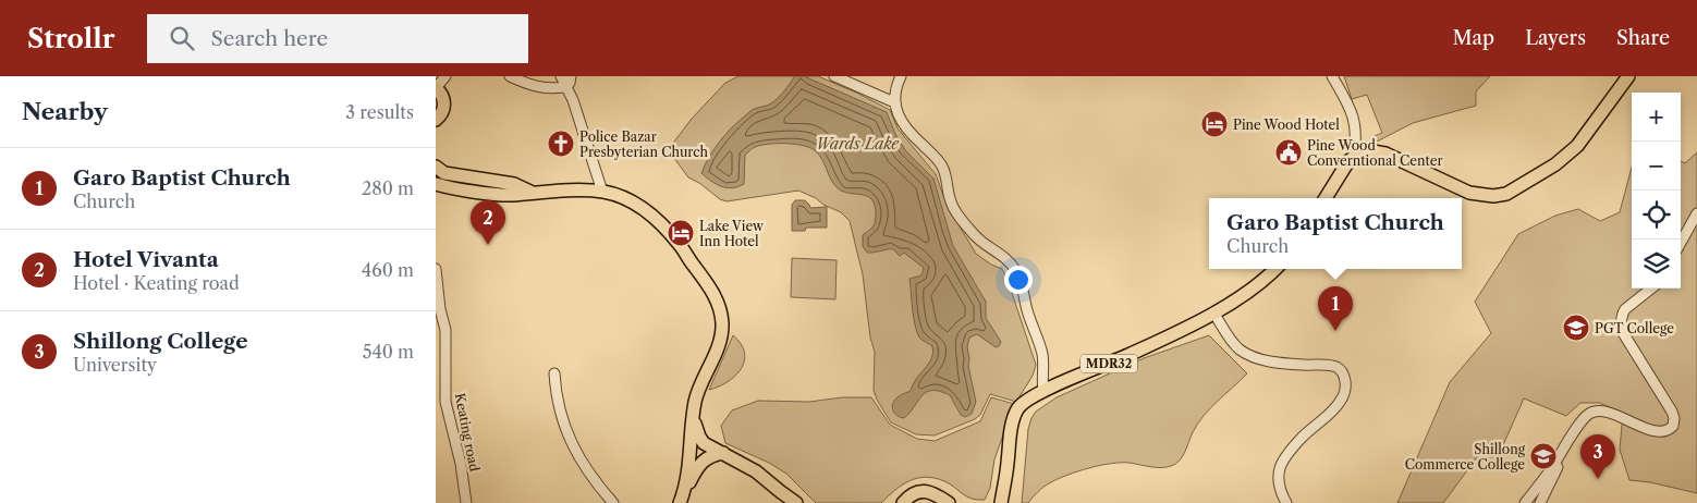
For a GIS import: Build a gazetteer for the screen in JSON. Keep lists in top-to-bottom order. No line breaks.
{"streets":{"main road":["MDR32"],"street":["Keating road"]},"water":["Wards Lake"],"places":{"hotel":["Pine Wood Hotel","Lake View Inn Hotel"],"church":["Police Bazar Presbyterian Church"],"public building":["Pine Wood Converntional Center"],"school or university":["PGT College","Shillong Commerce College"]},"page":{"header":"Strollr","search":"Search here","nav":["Map","Layers","Share"],"heading":["Nearby","3 results"],"map_buttons":["+","−"],"list":[{"mark":"1","name":"Garo Baptist Church","note":"Church","value":"280 m"},{"mark":"2","name":"Hotel Vivanta","note":"Hotel · Keating road","value":"460 m"},{"mark":"3","name":"Shillong College","note":"University","value":"540 m"}],"popup":["Garo Baptist Church","Church"],"pins":["2","1","3"]}}
